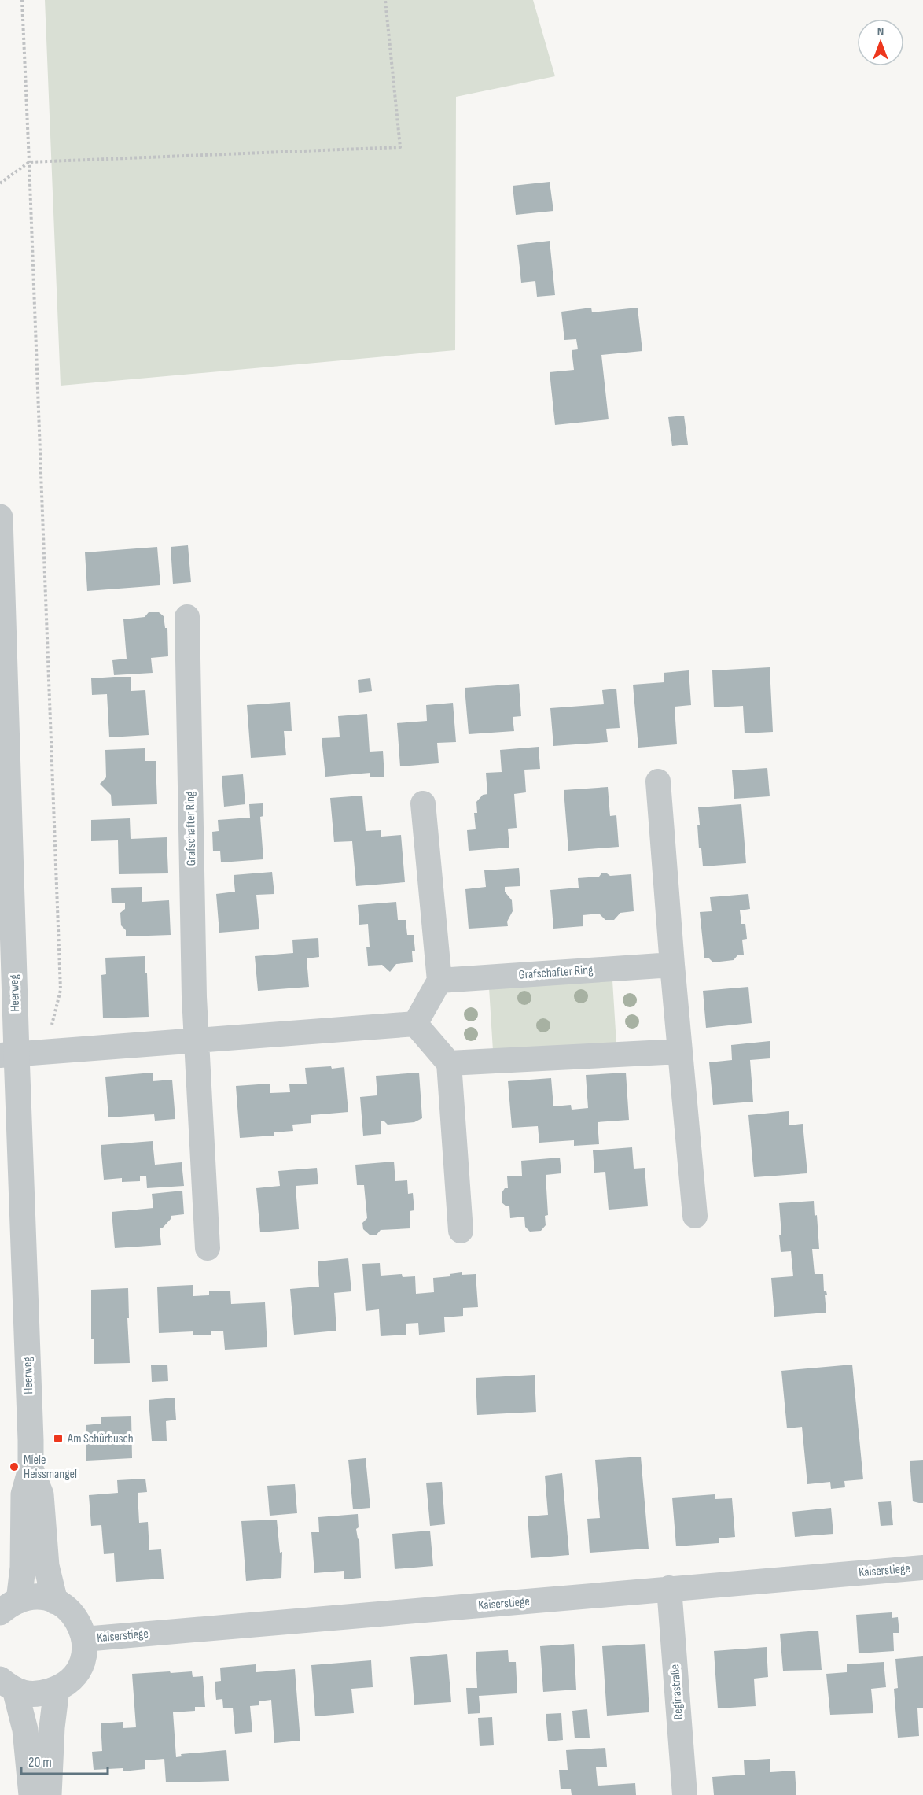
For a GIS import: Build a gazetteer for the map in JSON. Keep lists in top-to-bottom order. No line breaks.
{"streets":{"street":["Grafschafter Ring","Heerweg","Kaiserstiege","Reginastraße"]},"crossings":[["Kaiserstiege","Reginastraße"]],"places":{"transit":["Am Schürbusch"],"other":["Miele Heissmangel"]},"scale_bar":"20 m","north":"top"}
